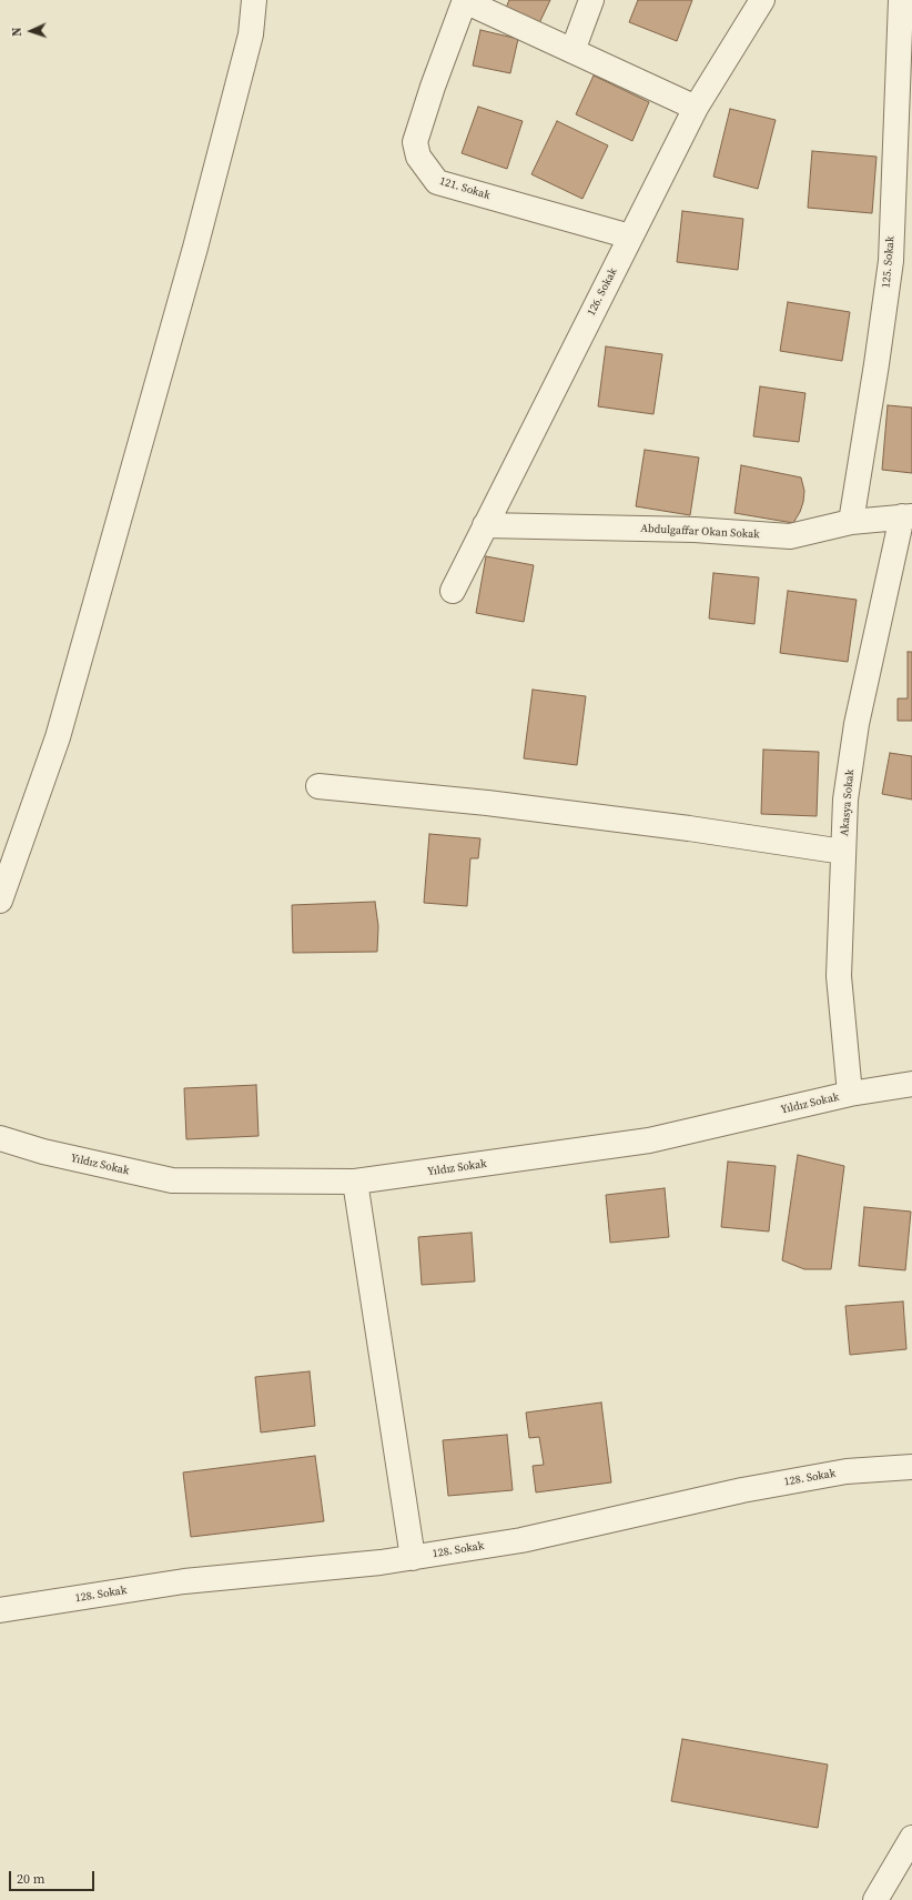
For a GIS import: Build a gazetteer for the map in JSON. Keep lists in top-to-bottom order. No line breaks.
{"streets":{"street":["121. Sokak","125. Sokak","126. Sokak","Abdulgaffar Okan Sokak","Akasya Sokak","Yıldız Sokak","128. Sokak"]},"crossings":[["121. Sokak","126. Sokak"],["125. Sokak","Abdulgaffar Okan Sokak"],["126. Sokak","Abdulgaffar Okan Sokak"],["Abdulgaffar Okan Sokak","Akasya Sokak"],["Akasya Sokak","Yıldız Sokak"]],"scale_bar":"20 m","north":"left"}
